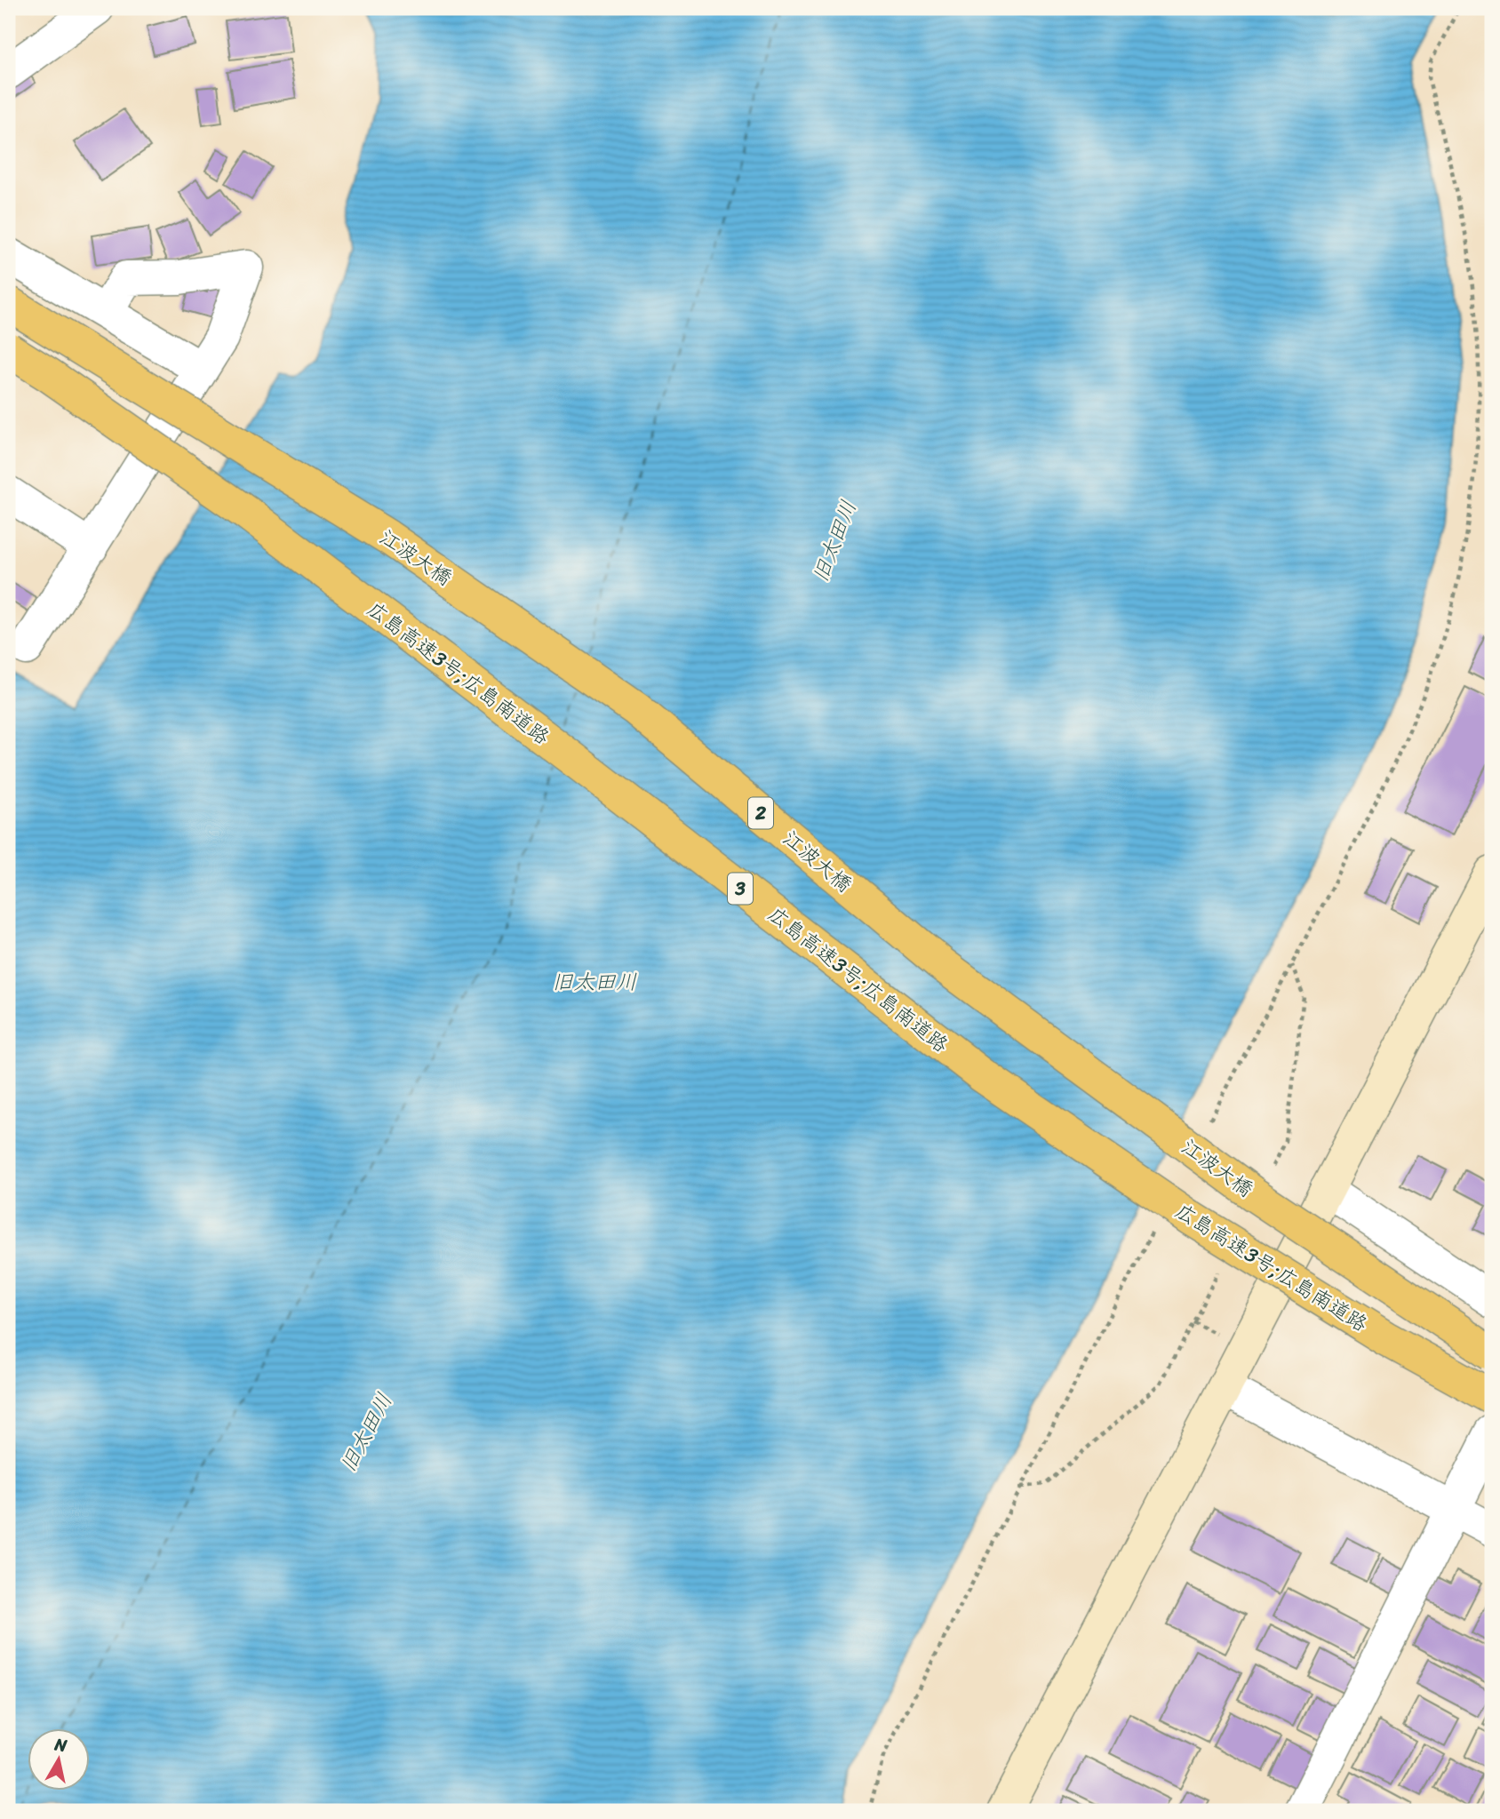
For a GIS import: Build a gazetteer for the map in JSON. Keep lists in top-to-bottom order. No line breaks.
{"streets":{"highway":["江波大橋","広島高速3号;広島南道路","2","3"]},"water":["旧太田川"],"north":"top"}
